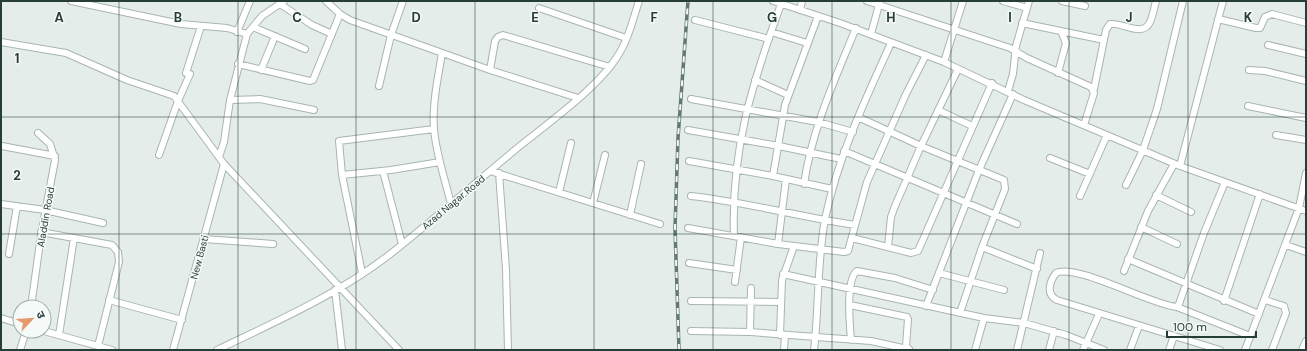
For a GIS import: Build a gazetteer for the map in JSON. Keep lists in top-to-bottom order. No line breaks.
{"streets":{"street":["Azad Nagar Road","Aladdin Road","New Basti"]},"scale_bar":"100 m","north":"top right","grid":{"columns":["A","B","C","D","E","F","G","H","I","J","K"],"rows":["1","2"]}}
